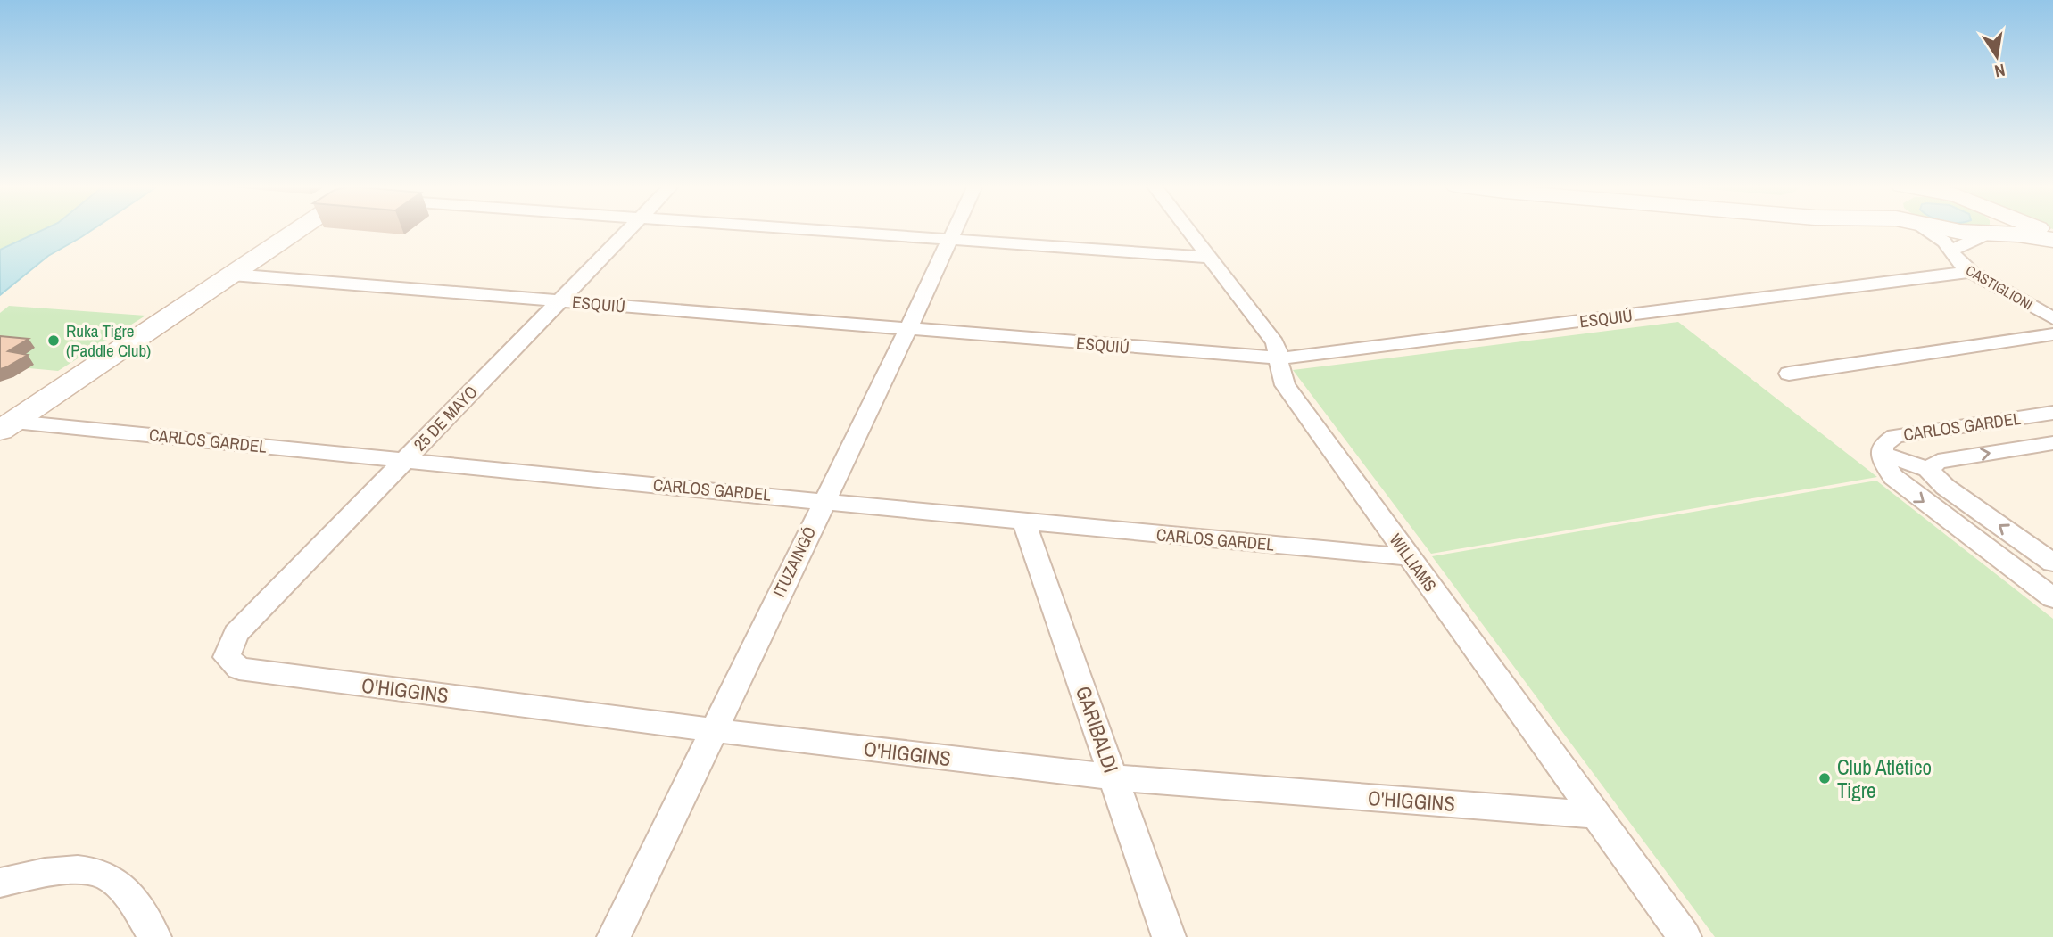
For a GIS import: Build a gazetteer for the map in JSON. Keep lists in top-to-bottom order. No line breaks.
{"streets":{"street":["CASTIGLIONI","ESQUIÚ","25 DE MAYO","CARLOS GARDEL","ITUZAINGÓ","WILLIAMS","O'HIGGINS","GARIBALDI"]},"crossings":[["CASTIGLIONI","ESQUIÚ"],["ESQUIÚ","25 DE MAYO"],["ESQUIÚ","ITUZAINGÓ"],["ESQUIÚ","WILLIAMS"],["25 DE MAYO","CARLOS GARDEL"],["25 DE MAYO","O'HIGGINS"],["CARLOS GARDEL","ITUZAINGÓ"],["CARLOS GARDEL","WILLIAMS"],["CARLOS GARDEL","GARIBALDI"],["ITUZAINGÓ","O'HIGGINS"],["WILLIAMS","O'HIGGINS"],["O'HIGGINS","GARIBALDI"]],"places":["Ruka Tigre (Paddle Club)","Club Atlético Tigre"],"north":"bottom"}
